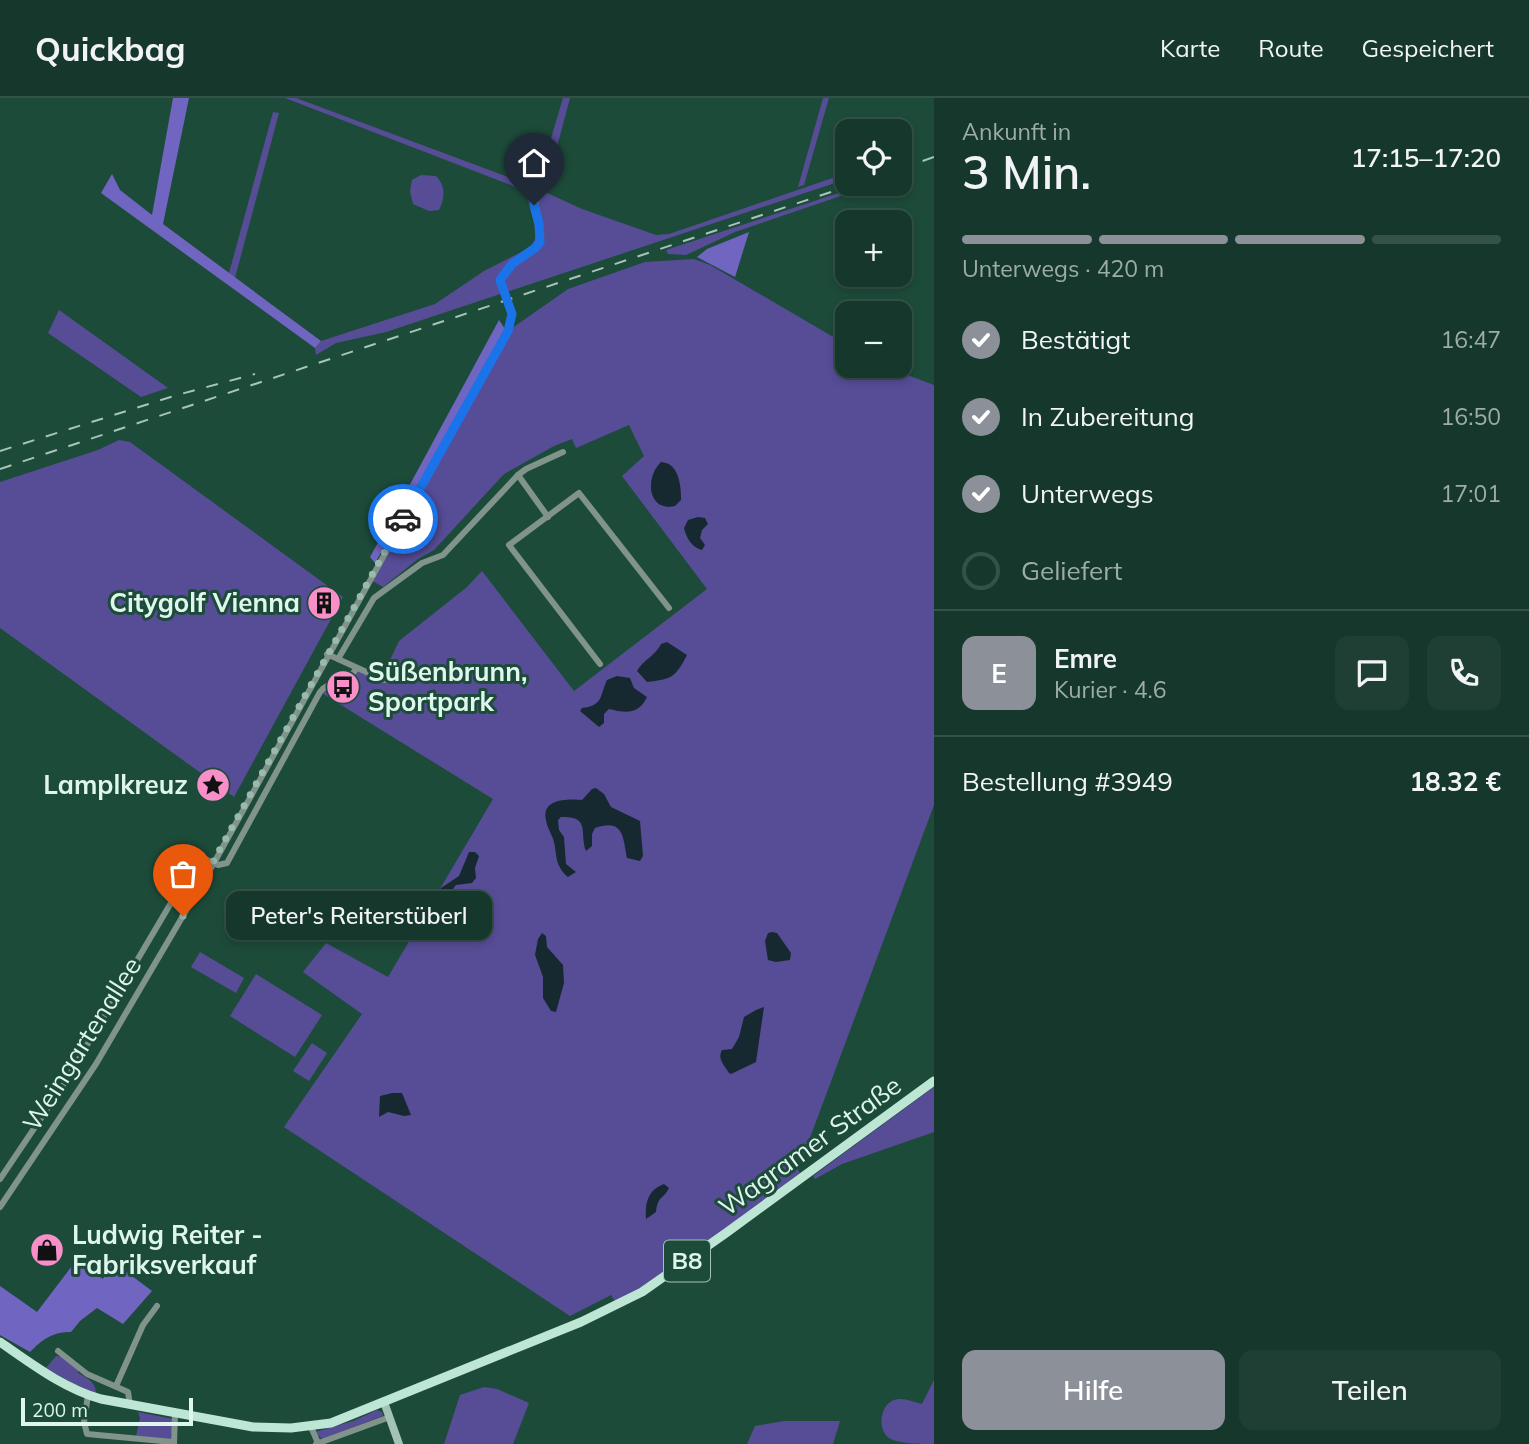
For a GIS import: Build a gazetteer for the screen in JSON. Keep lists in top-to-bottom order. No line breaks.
{"streets":{"main road":["Wagramer Straße","B8"],"street":["Weingartenallee"]},"crossings":[["Wagramer Straße","B8"]],"places":{"building":["Citygolf Vienna"],"bus stop":["Süßenbrunn, Sportpark"],"place":["Lamplkreuz"],"other":["Peter's Reiterstüberl"],"shop":["Ludwig Reiter - Fabriksverkauf"]},"scale_bar":"200 m","page":{"header":"Quickbag","nav":["Karte","Route","Gespeichert"],"heading":["3 Min.","Ankunft in","17:15–17:20"],"panel":["Emre","Kurier · 4.6","Bestellung #3949","18.32 €"],"map_buttons":["+","−"],"bar":"Unterwegs · 420 m","list":[["Bestätigt","16:47"],["In Zubereitung","16:50"],["Unterwegs","17:01"],"Geliefert"],"round":"E","bubble":"Peter's Reiterstüberl","buttons":["Hilfe","Teilen"],"scale":"200 m"}}
